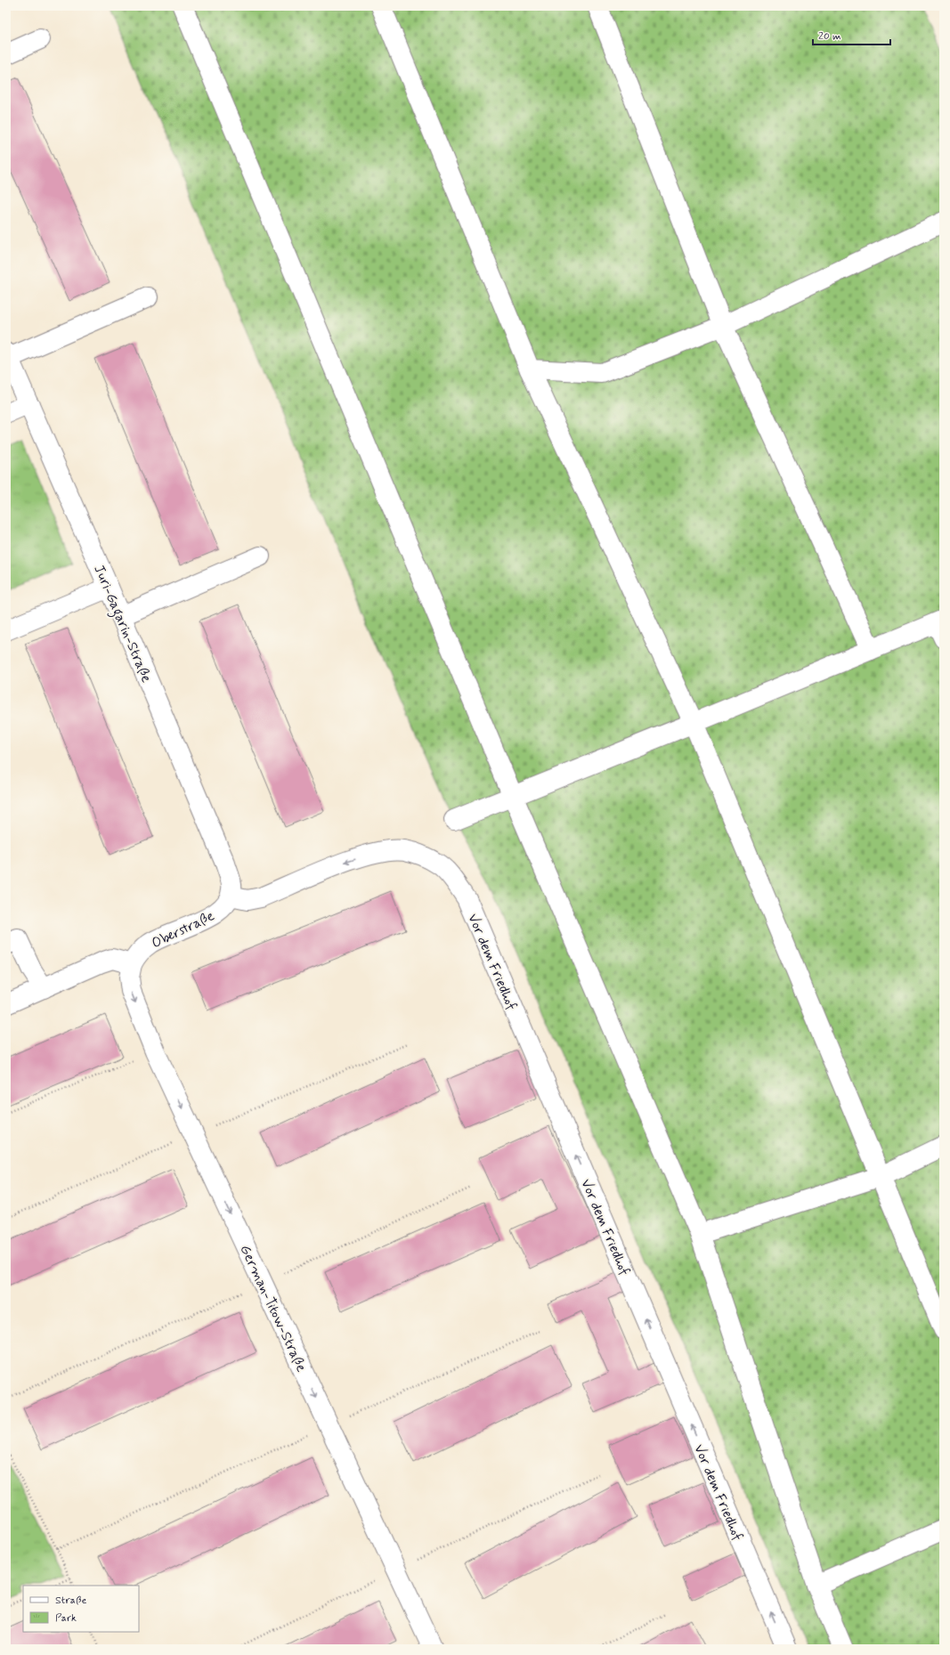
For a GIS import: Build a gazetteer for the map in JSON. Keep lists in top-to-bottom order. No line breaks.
{"streets":{"street":["Juri-Gagarin-Straße","Oberstraße","Vor dem Friedhof","German-Titow-Straße"]},"crossings":[["Juri-Gagarin-Straße","Oberstraße"],["Juri-Gagarin-Straße","Vor dem Friedhof"],["Oberstraße","Vor dem Friedhof"],["Oberstraße","German-Titow-Straße"]],"one_way":["German-Titow-Straße"],"legend":["Straße","Park"],"scale_bar":"20 m"}
